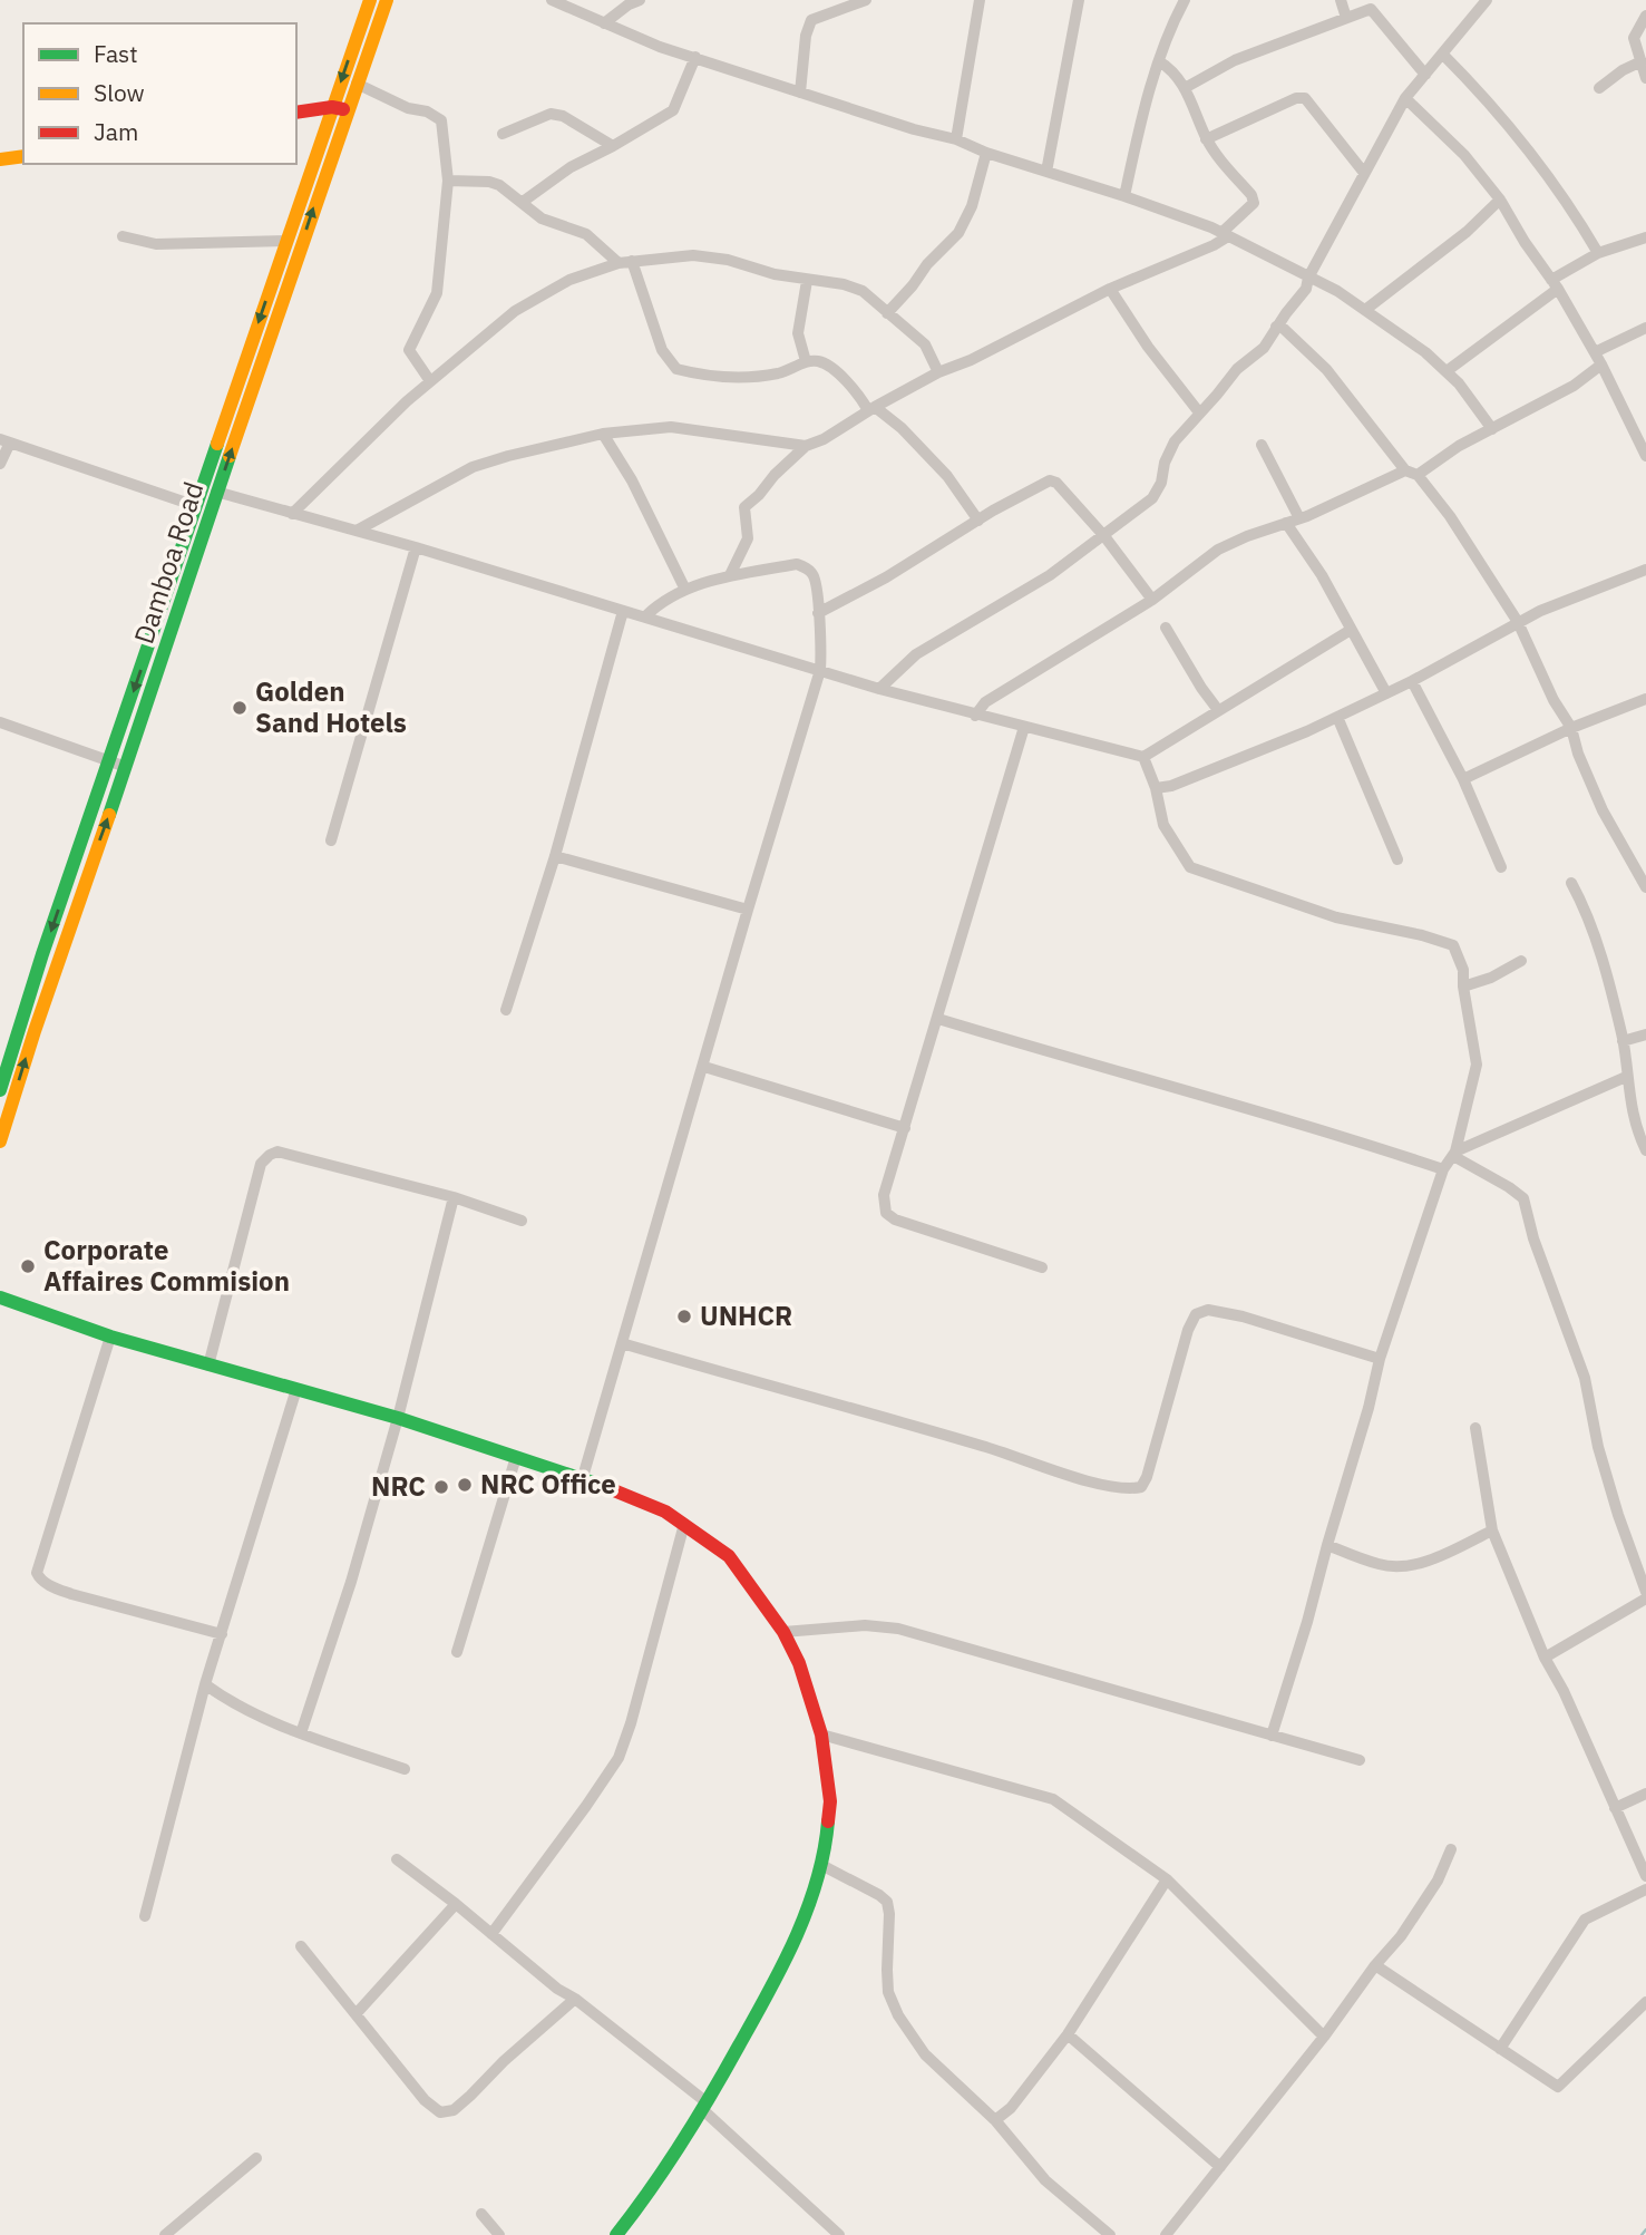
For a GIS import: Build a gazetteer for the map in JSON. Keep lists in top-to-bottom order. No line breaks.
{"streets":{"main road":["Damboa Road"]},"places":["Golden Sand Hotels","Corporate Affaires Commision","UNHCR","NRC Office","NRC"],"legend":["Fast","Slow","Jam"]}
